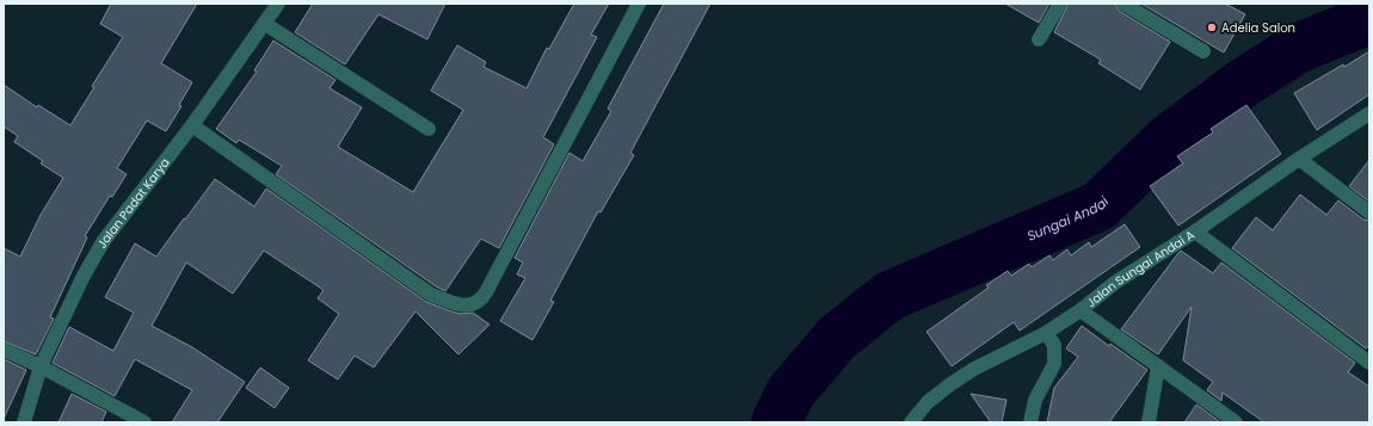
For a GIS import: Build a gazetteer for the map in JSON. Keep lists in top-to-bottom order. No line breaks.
{"streets":{"street":["Jalan Padat Karya","Jalan Sungai Andai A"]},"water":["Sungai Andai"],"places":["Adelia Salon"]}
